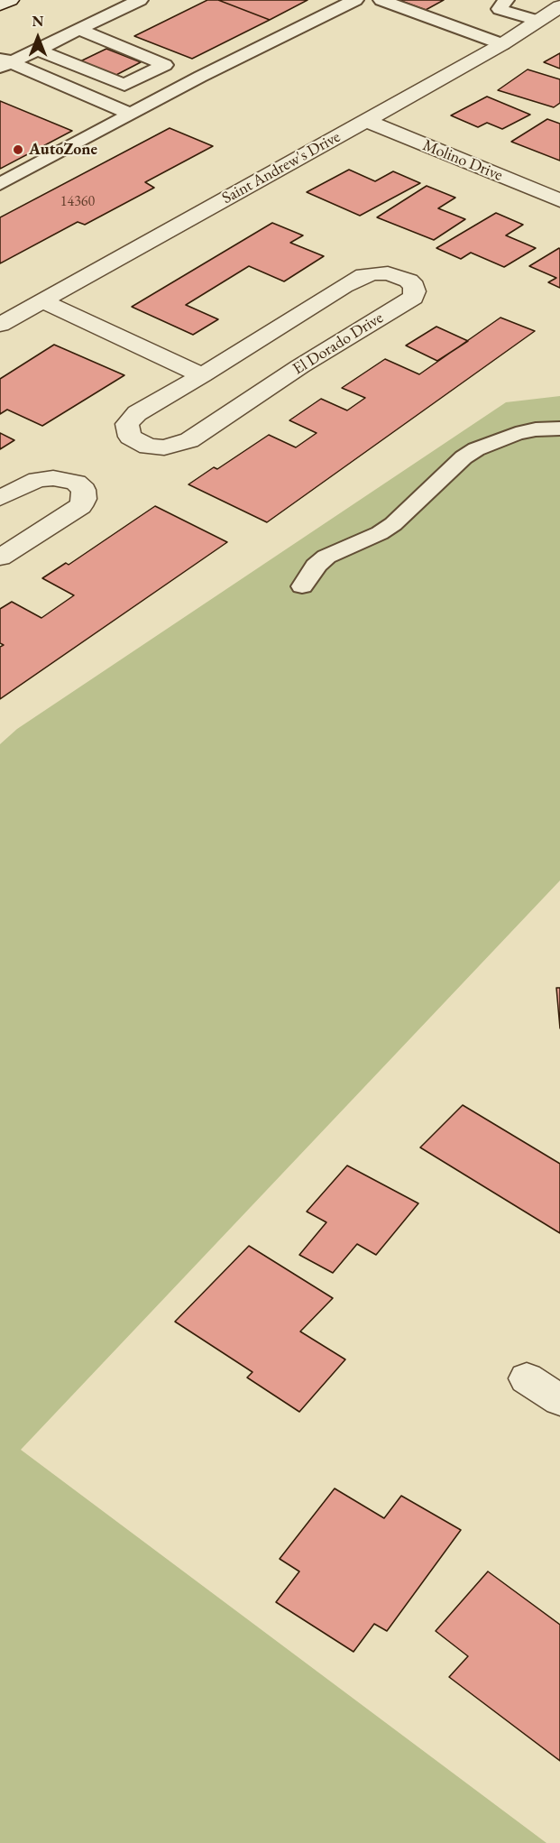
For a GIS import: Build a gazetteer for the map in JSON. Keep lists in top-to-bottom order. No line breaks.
{"streets":{"street":["Molino Drive","Saint Andrew's Drive","El Dorado Drive"]},"crossings":[["Molino Drive","Saint Andrew's Drive"]],"places":["AutoZone"],"house_numbers":["14360"],"north":"top"}
